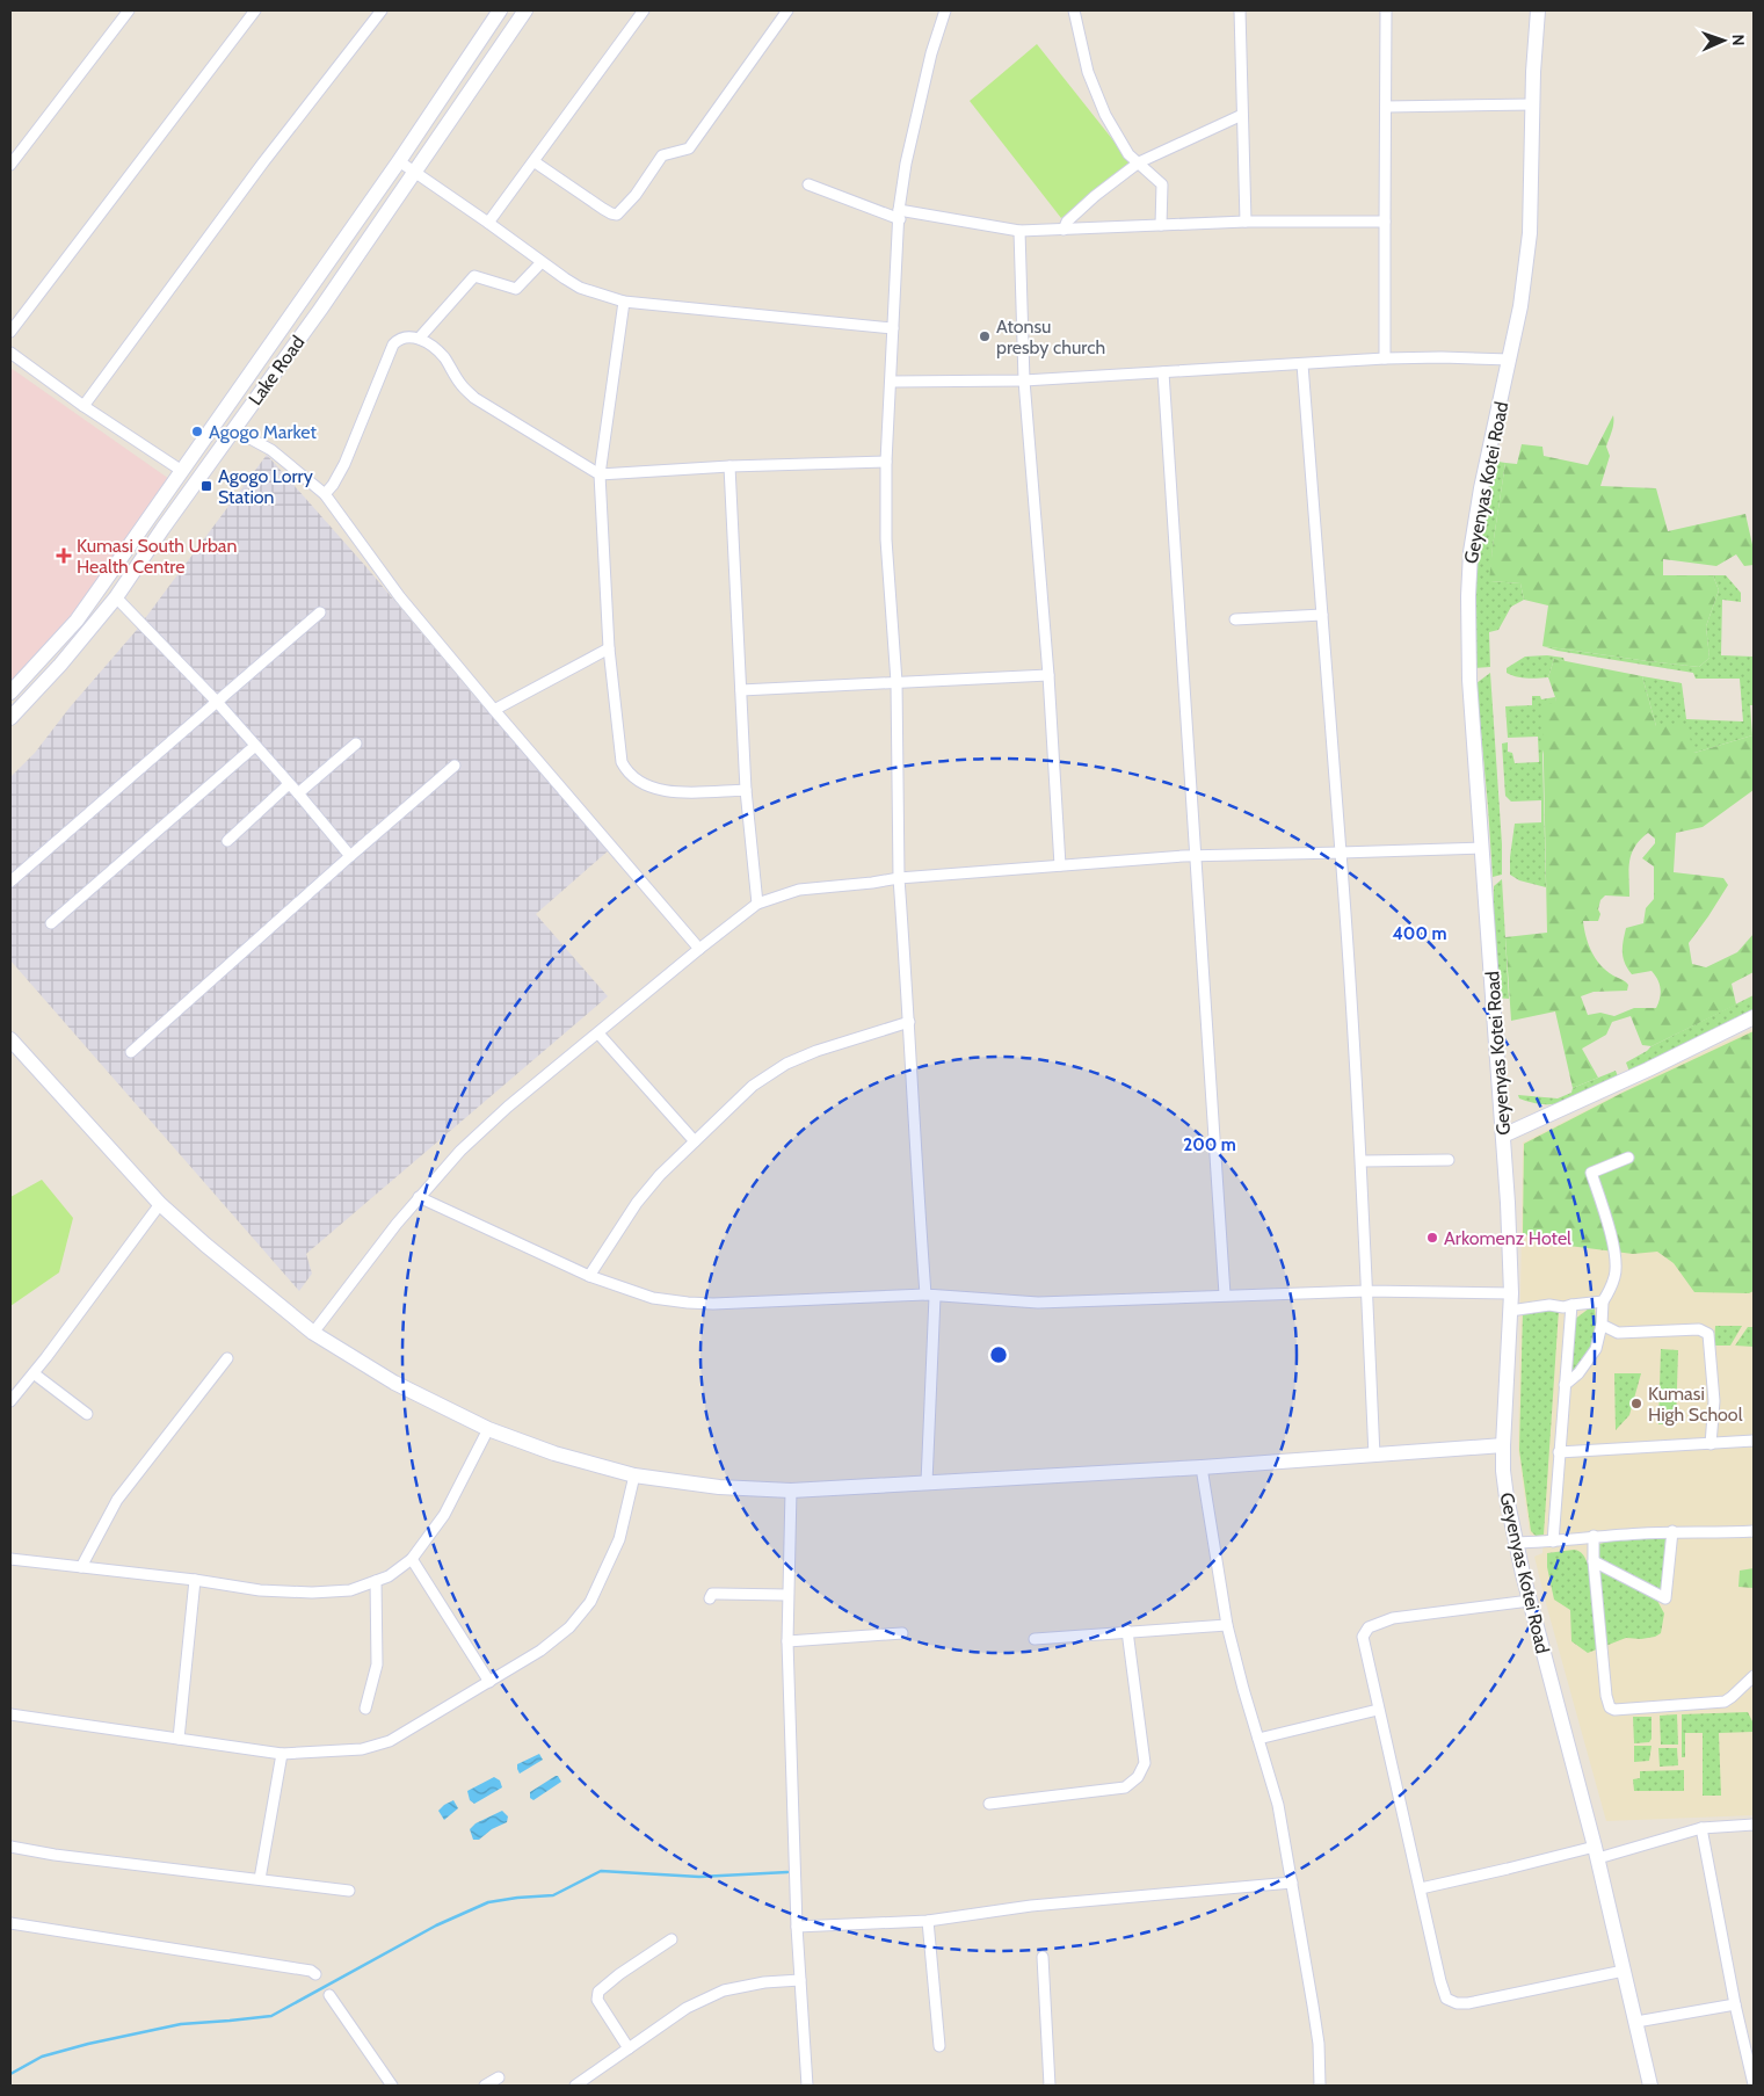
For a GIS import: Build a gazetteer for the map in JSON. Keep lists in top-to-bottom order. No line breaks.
{"streets":{"street":["Lake Road","Geyenyas Kotei Road"]},"places":{"other":["Atonsu presby church","Agogo Market","Arkomenz Hotel","Kumasi High School"],"transit":["Agogo Lorry Station"],"health":["Kumasi South Urban Health Centre"]},"north":"right","rings":["400 m","200 m"]}
